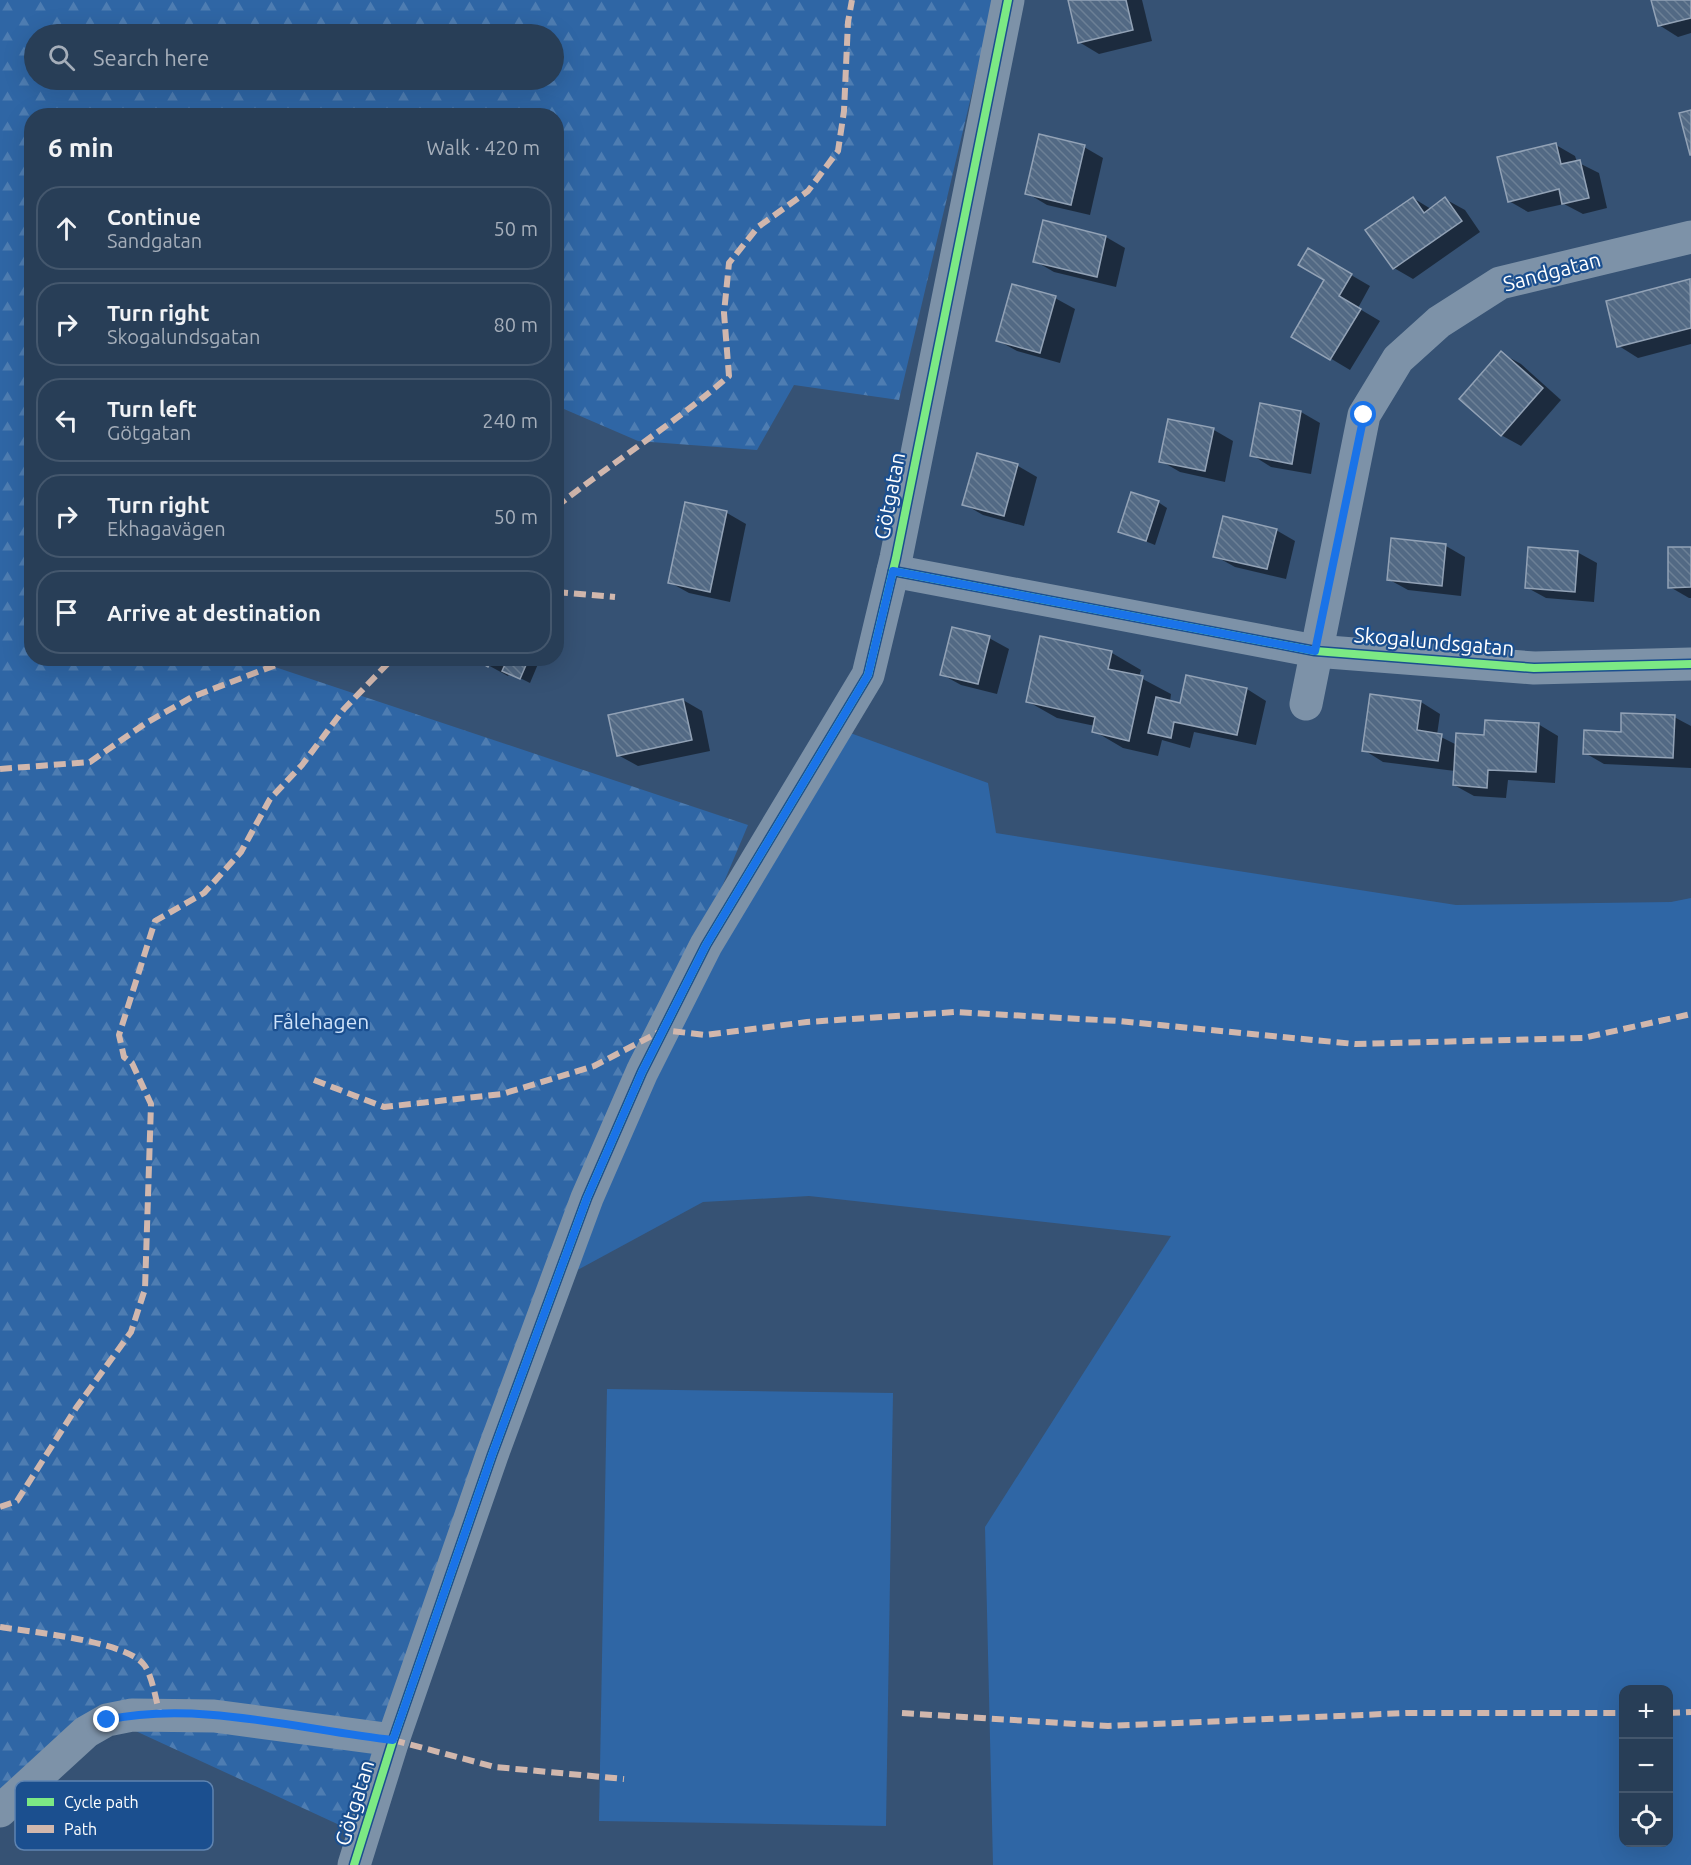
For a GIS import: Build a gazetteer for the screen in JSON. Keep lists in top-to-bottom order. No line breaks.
{"streets":{"street":["Sandgatan","Götgatan","Skogalundsgatan"]},"crossings":[["Sandgatan","Skogalundsgatan"],["Götgatan","Skogalundsgatan"]],"parks":["Fålehagen"],"legend":["Cycle path","Path"],"page":{"search":"Search here","heading":["6 min","Walk · 420 m"],"list":[["Continue","Sandgatan","50 m"],["Turn right","Skogalundsgatan","80 m"],["Turn left","Götgatan","240 m"],["Turn right","Ekhagavägen","50 m"],"Arrive at destination"],"map_buttons":["+","−"]}}
